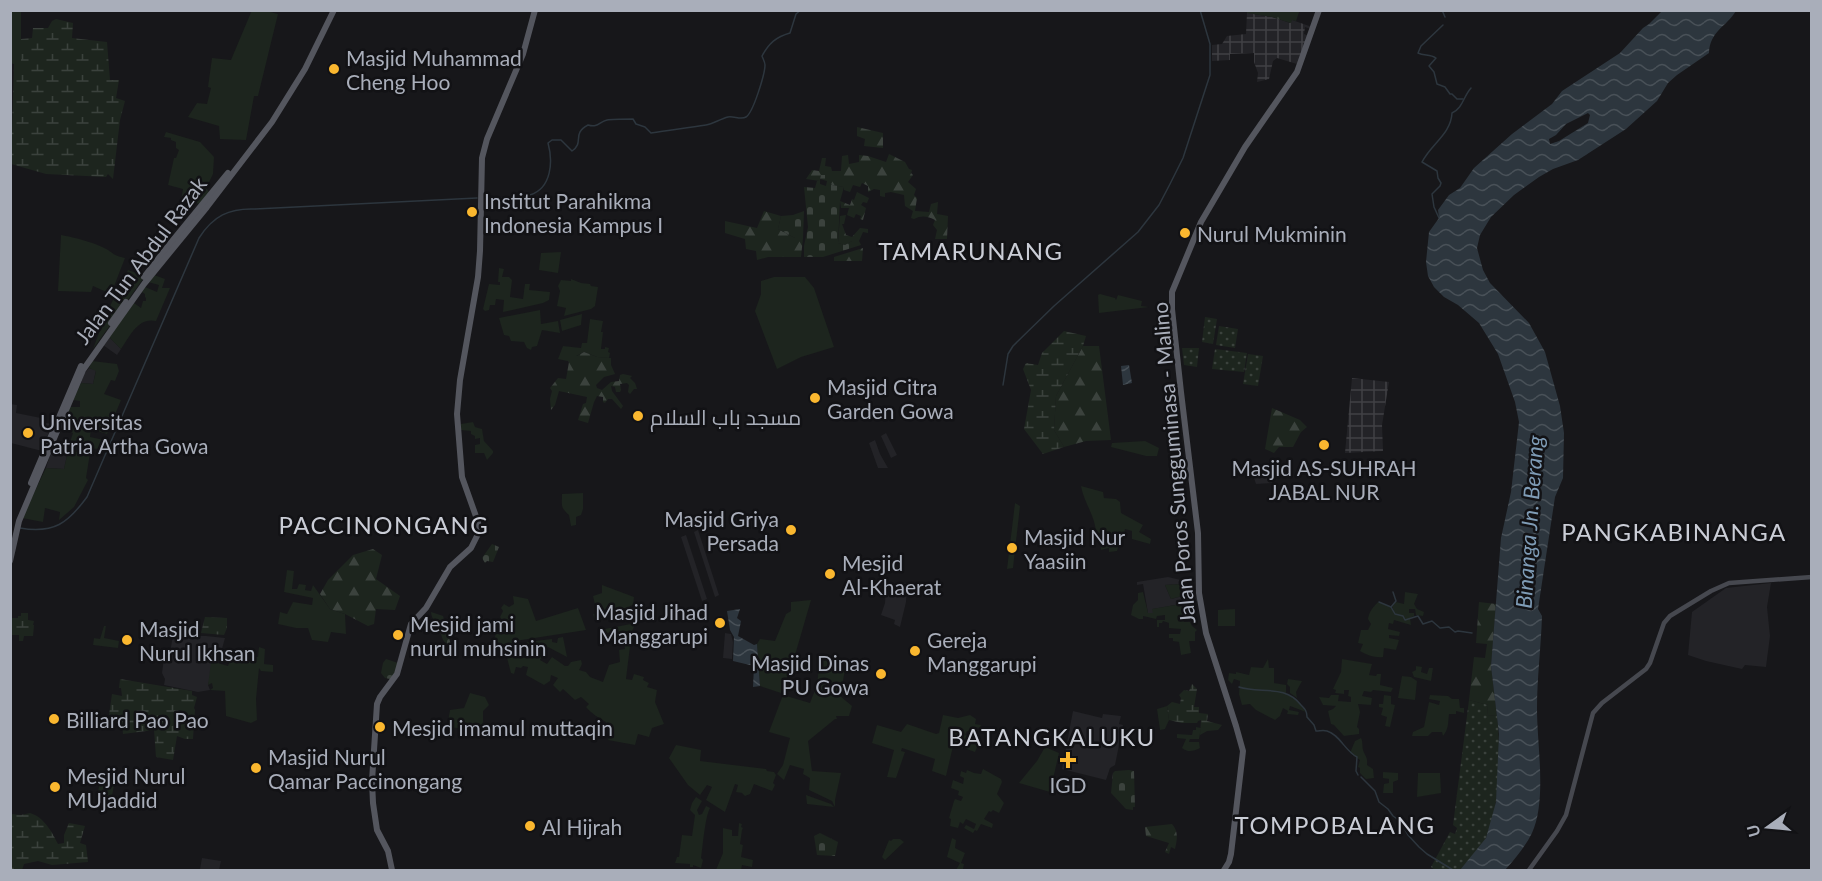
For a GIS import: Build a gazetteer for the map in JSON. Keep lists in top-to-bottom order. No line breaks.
{"streets":{"main road":["Jalan Tun Abdul Razak","Jalan Poros Sungguminasa - Malino"]},"districts":["TAMARUNANG","PACCINONGANG","PANGKABINANGA","BATANGKALUKU","TOMPOBALANG"],"water":["Binanga Jn. Berang"],"places":{"other":["Masjid Muhammad Cheng Hoo","Institut Parahikma Indonesia Kampus I","Nurul Mukminin","Masjid Citra Garden Gowa","مسجد باب السلام","Universitas Patria Artha Gowa","Masjid AS-SUHRAH JABAL NUR","Masjid Griya Persada","Masjid Nur Yaasiin","Mesjid Al-Khaerat","Masjid Jihad Manggarupi","Mesjid jami nurul muhsinin","Masjid Nurul Ikhsan","Gereja Manggarupi","Masjid Dinas PU Gowa","Billiard Pao Pao","Mesjid imamul muttaqin","Masjid Nurul Qamar Paccinongang","Mesjid Nurul MUjaddid","Al Hijrah"],"health":["IGD"]},"north":"left"}
